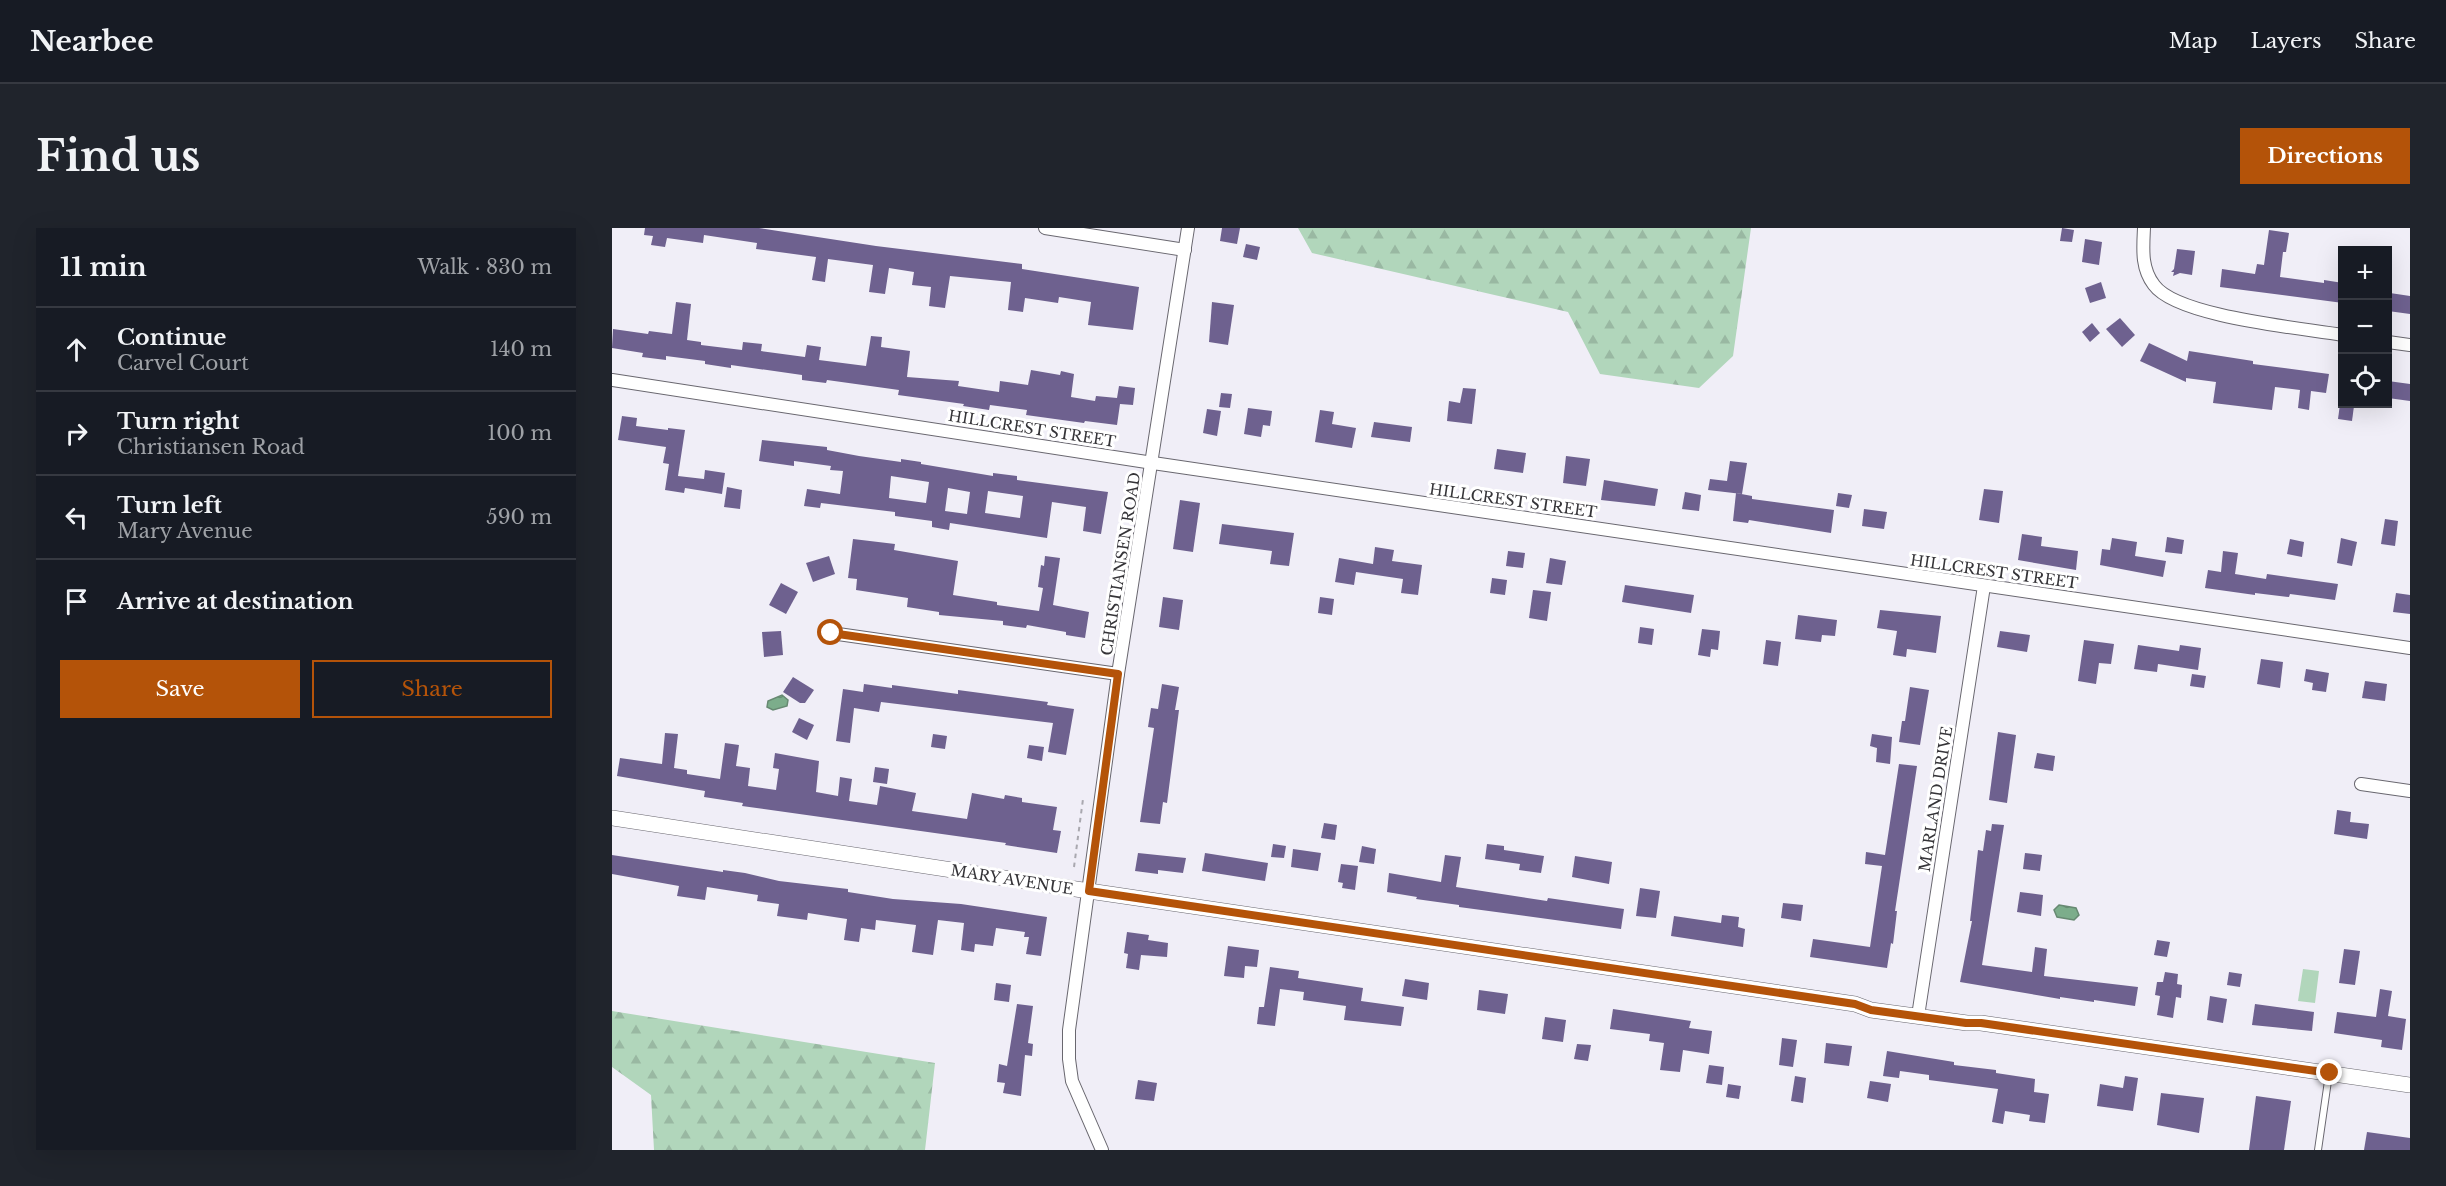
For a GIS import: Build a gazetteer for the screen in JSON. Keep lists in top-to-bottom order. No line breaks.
{"streets":{"street":["HILLCREST STREET","CHRISTIANSEN ROAD","MARLAND DRIVE","MARY AVENUE"]},"crossings":[["HILLCREST STREET","CHRISTIANSEN ROAD"],["HILLCREST STREET","MARLAND DRIVE"],["CHRISTIANSEN ROAD","MARY AVENUE"],["MARLAND DRIVE","MARY AVENUE"]],"page":{"header":"Nearbee","nav":["Map","Layers","Share"],"buttons":["Directions",["Save","Share"]],"title":"Find us","heading":["11 min","Walk · 830 m"],"map_buttons":["+","−"],"list":[["Continue","Carvel Court","140 m"],["Turn right","Christiansen Road","100 m"],["Turn left","Mary Avenue","590 m"],"Arrive at destination"]}}
